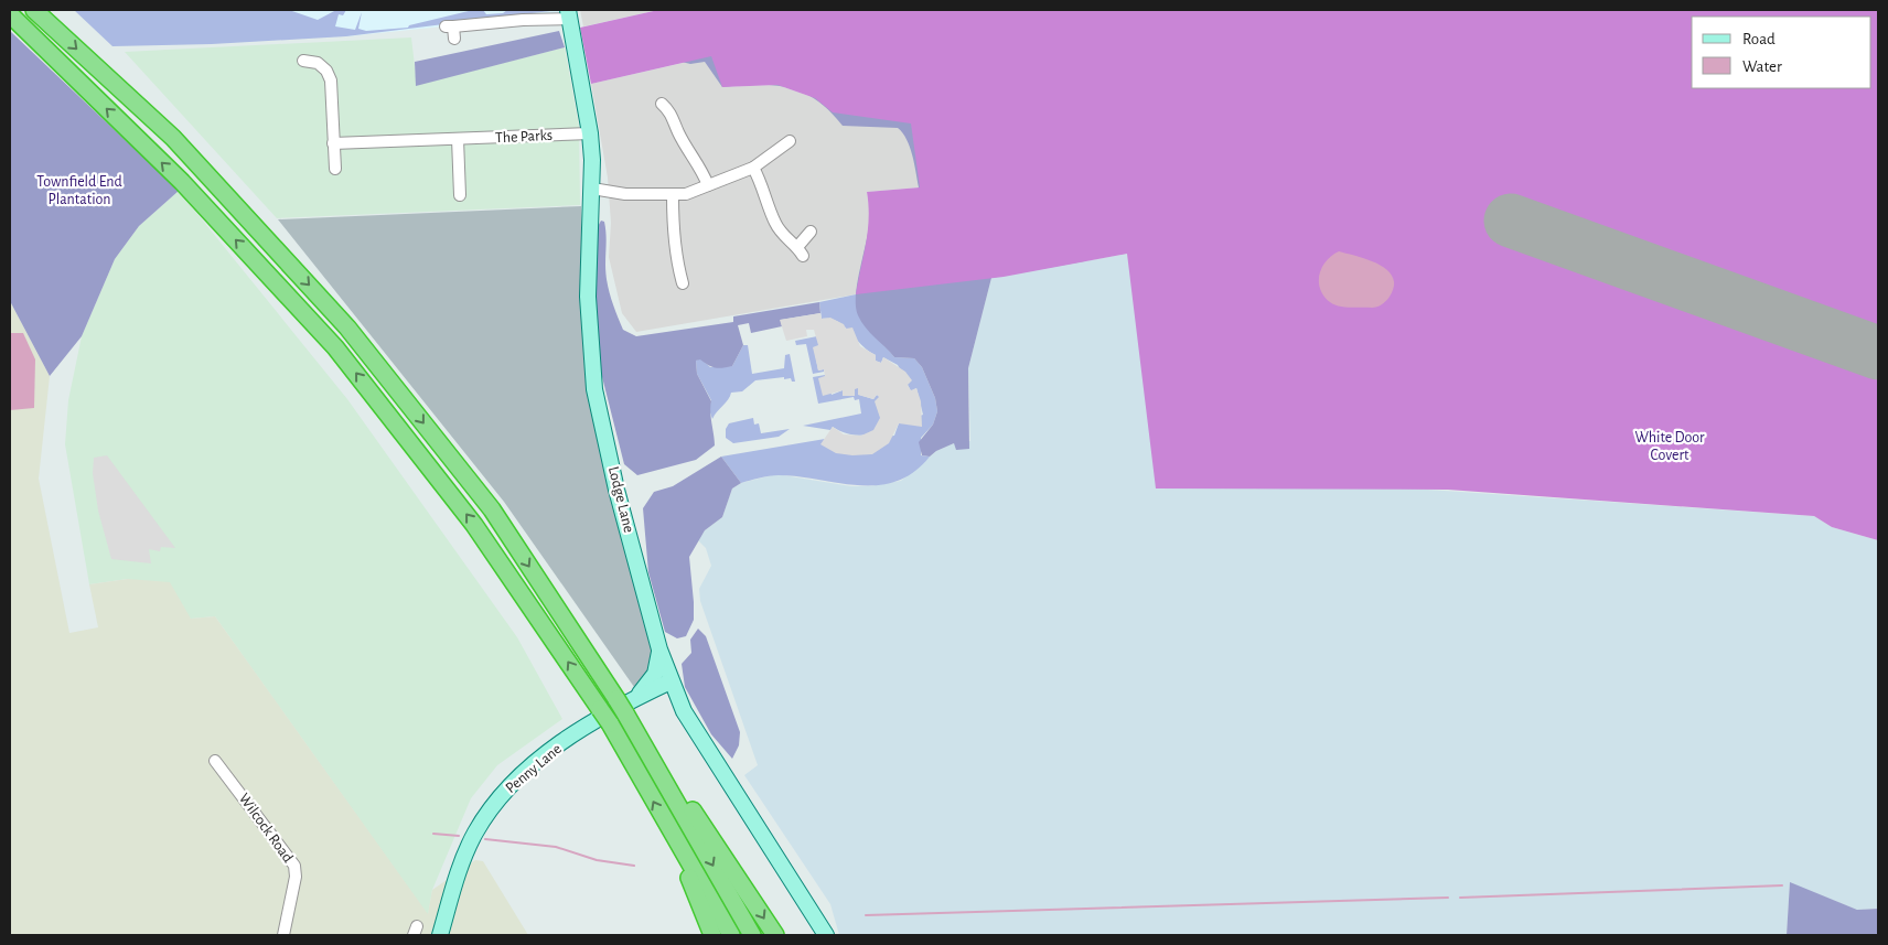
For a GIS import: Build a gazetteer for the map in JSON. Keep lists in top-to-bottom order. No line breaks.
{"streets":{"main road":["Lodge Lane","Penny Lane"],"street":["The Parks","Wilcock Road"]},"crossings":[["The Parks","Lodge Lane"],["Lodge Lane","Penny Lane"]],"parks":["Townfield End Plantation","White Door Covert"],"legend":["Road","Water"]}
